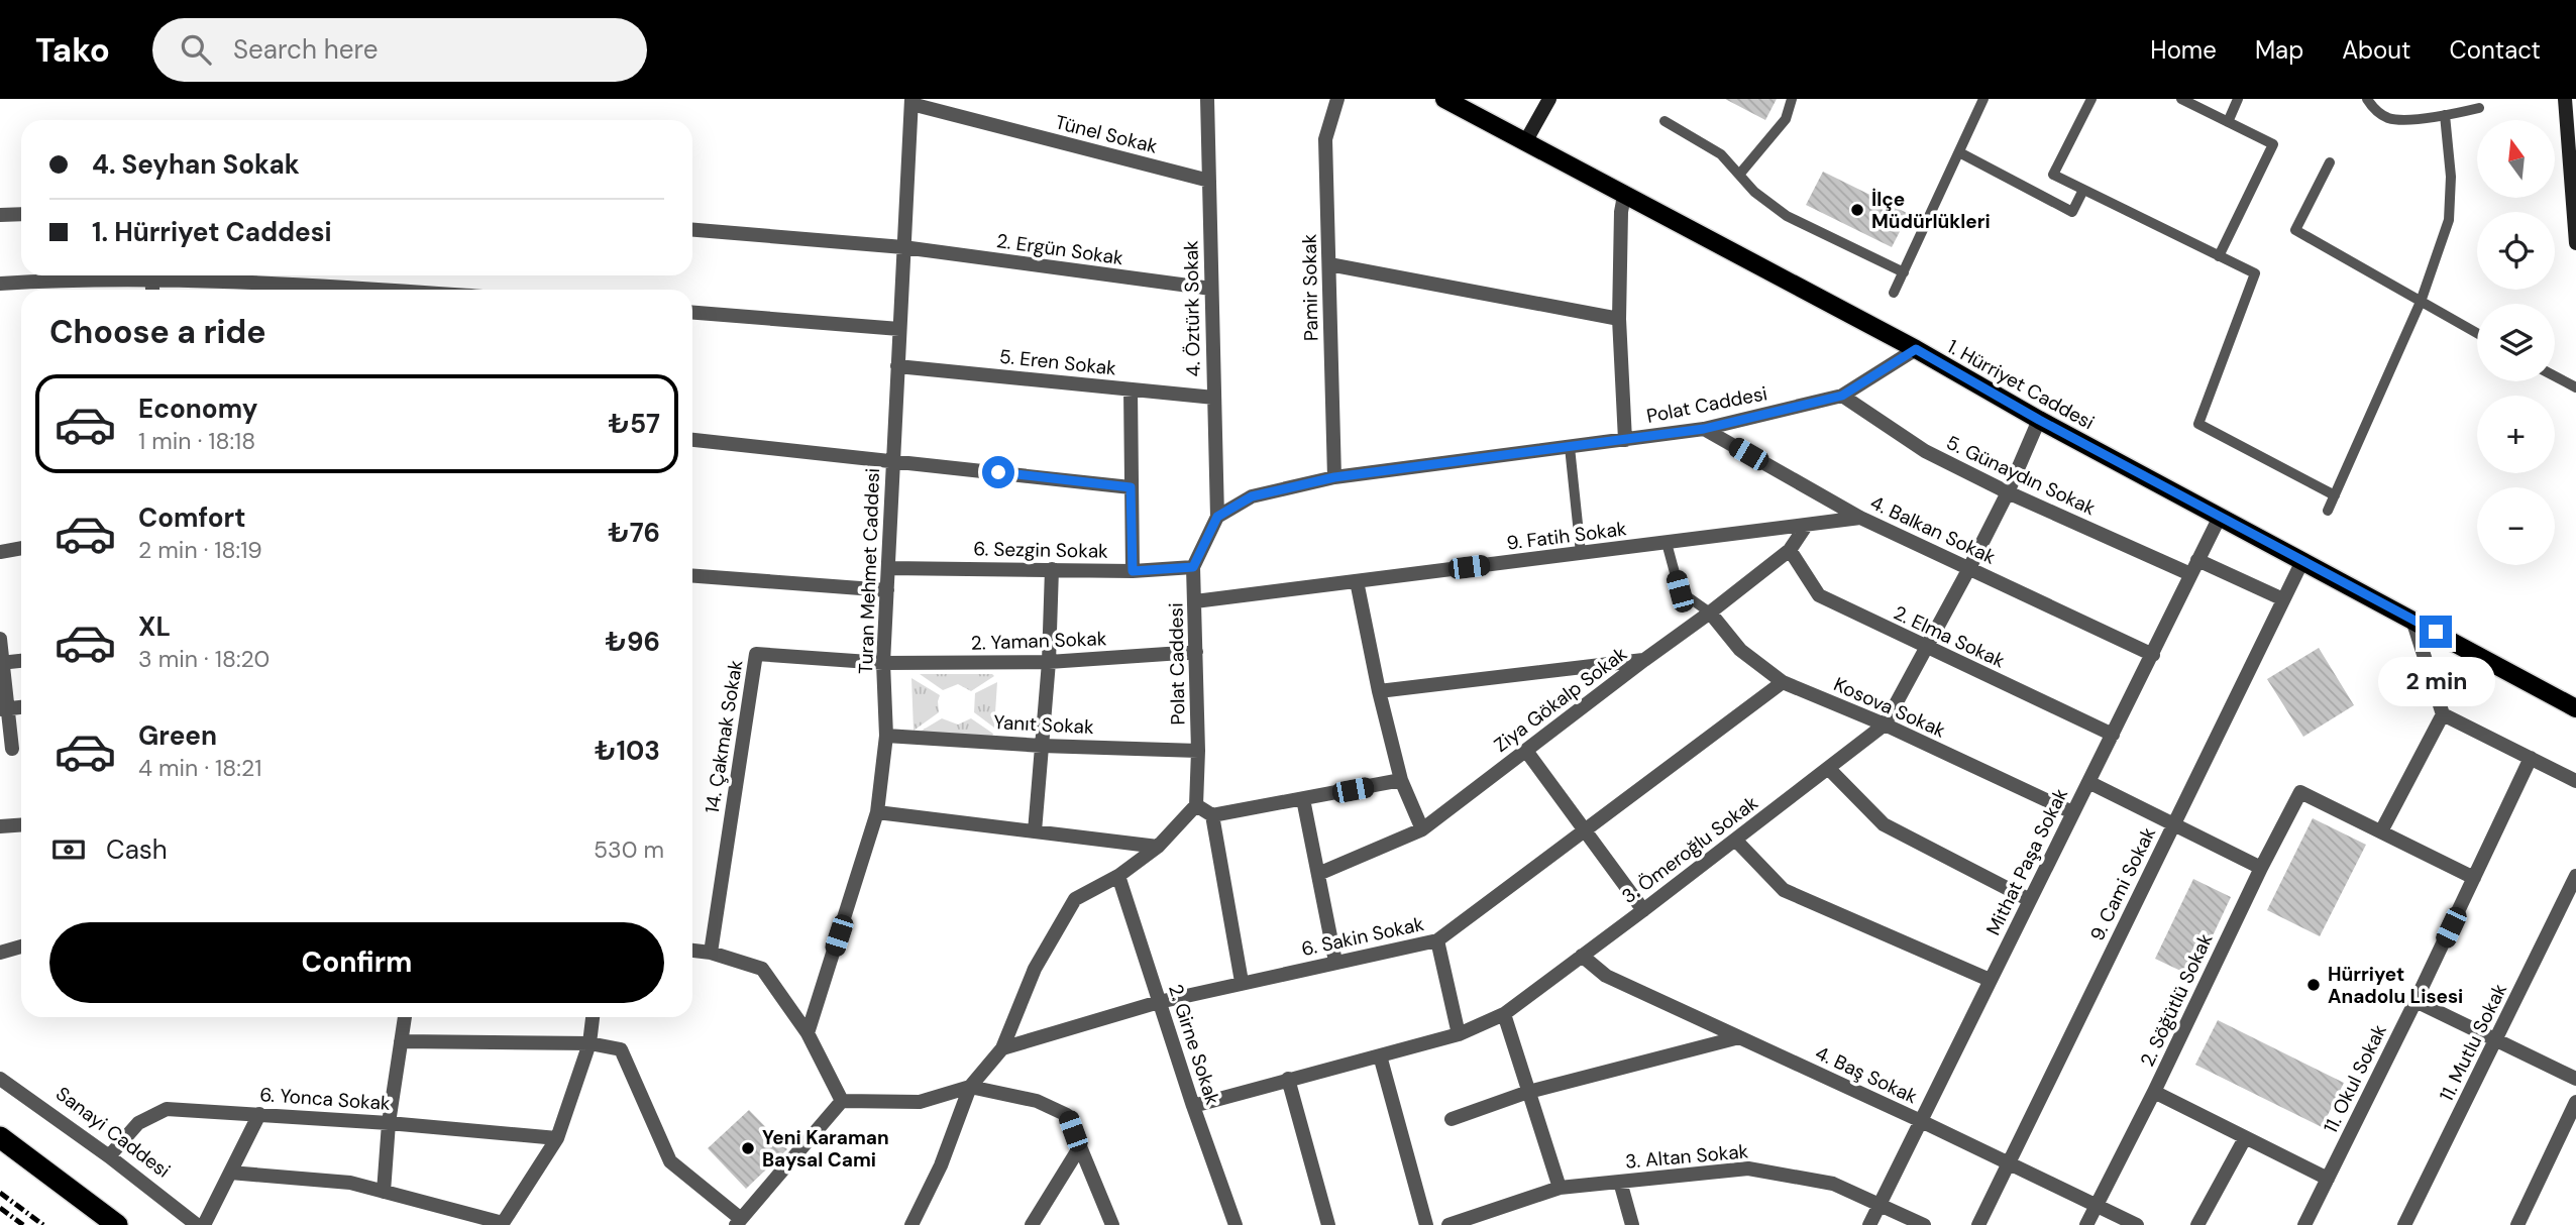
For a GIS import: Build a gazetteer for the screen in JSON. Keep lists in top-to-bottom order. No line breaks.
{"streets":{"main road":["1. Hürriyet Caddesi"],"street":["Tünel Sokak","2. Ergün Sokak","Pamir Sokak","4. Öztürk Sokak","5. Eren Sokak","Polat Caddesi","5. Günaydın Sokak","4. Balkan Sokak","9. Fatih Sokak","6. Sezgin Sokak","Turan Mehmet Caddesi","2. Elma Sokak","2. Yaman Sokak","Ziya Gökalp Sokak","Kosova Sokak","Yanıt Sokak","14. Çakmak Sokak","3. Ömeroğlu Sokak","Mithat Paşa Sokak","9. Cami Sokak","6. Sakin Sokak","2. Söğütlü Sokak","11. Mutlu Sokak","2. Girne Sokak","4. Baş Sokak","11. Okul Sokak","6. Yonca Sokak","Sanayi Caddesi","3. Altan Sokak"]},"crossings":[["Tünel Sokak","4. Öztürk Sokak"],["Tünel Sokak","Turan Mehmet Caddesi"],["2. Ergün Sokak","4. Öztürk Sokak"],["2. Ergün Sokak","Turan Mehmet Caddesi"],["Pamir Sokak","Polat Caddesi"],["4. Öztürk Sokak","5. Eren Sokak"],["4. Öztürk Sokak","Polat Caddesi"],["5. Eren Sokak","Turan Mehmet Caddesi"],["1. Hürriyet Caddesi","Polat Caddesi"],["1. Hürriyet Caddesi","3. Ömeroğlu Sokak"],["1. Hürriyet Caddesi","Mithat Paşa Sokak"],["1. Hürriyet Caddesi","9. Cami Sokak"],["Polat Caddesi","5. Günaydın Sokak"],["Polat Caddesi","4. Balkan Sokak"],["Polat Caddesi","9. Fatih Sokak"],["Polat Caddesi","6. Sezgin Sokak"],["Polat Caddesi","2. Yaman Sokak"],["Polat Caddesi","Yanıt Sokak"],["5. Günaydın Sokak","3. Ömeroğlu Sokak"],["5. Günaydın Sokak","Mithat Paşa Sokak"],["4. Balkan Sokak","9. Fatih Sokak"],["4. Balkan Sokak","3. Ömeroğlu Sokak"],["4. Balkan Sokak","Mithat Paşa Sokak"],["9. Fatih Sokak","Ziya Gökalp Sokak"],["6. Sezgin Sokak","Turan Mehmet Caddesi"],["Turan Mehmet Caddesi","2. Yaman Sokak"],["Turan Mehmet Caddesi","Yanıt Sokak"],["Turan Mehmet Caddesi","14. Çakmak Sokak"],["2. Elma Sokak","Ziya Gökalp Sokak"],["2. Elma Sokak","3. Ömeroğlu Sokak"],["2. Elma Sokak","Mithat Paşa Sokak"],["2. Yaman Sokak","14. Çakmak Sokak"],["Ziya Gökalp Sokak","Kosova Sokak"],["Kosova Sokak","3. Ömeroğlu Sokak"],["Kosova Sokak","Mithat Paşa Sokak"],["Kosova Sokak","6. Sakin Sokak"],["3. Ömeroğlu Sokak","2. Girne Sokak"],["3. Ömeroğlu Sokak","4. Baş Sokak"],["Mithat Paşa Sokak","4. Baş Sokak"],["Mithat Paşa Sokak","3. Altan Sokak"],["9. Cami Sokak","4. Baş Sokak"],["6. Sakin Sokak","2. Girne Sokak"],["2. Söğütlü Sokak","4. Baş Sokak"],["6. Yonca Sokak","Sanayi Caddesi"]],"places":["İlçe Müdürlükleri","Hürriyet Anadolu Lisesi","Yeni Karaman Baysal Cami"],"north":"top","page":{"header":"Tako","search":"Search here","nav":["Home","Map","About","Contact"],"map_buttons":["+","−"],"banner":["4. Seyhan Sokak","1. Hürriyet Caddesi"],"heading":"Choose a ride","list":[{"name":"Economy","note":"1 min · 18:18","value":"₺57"},{"name":"Comfort","note":"2 min · 18:19","value":"₺76"},{"name":"XL","note":"3 min · 18:20","value":"₺96"},{"name":"Green","note":"4 min · 18:21","value":"₺103"}],"bubble":"2 min","pay":["Cash","530 m"],"buttons":"Confirm"}}
